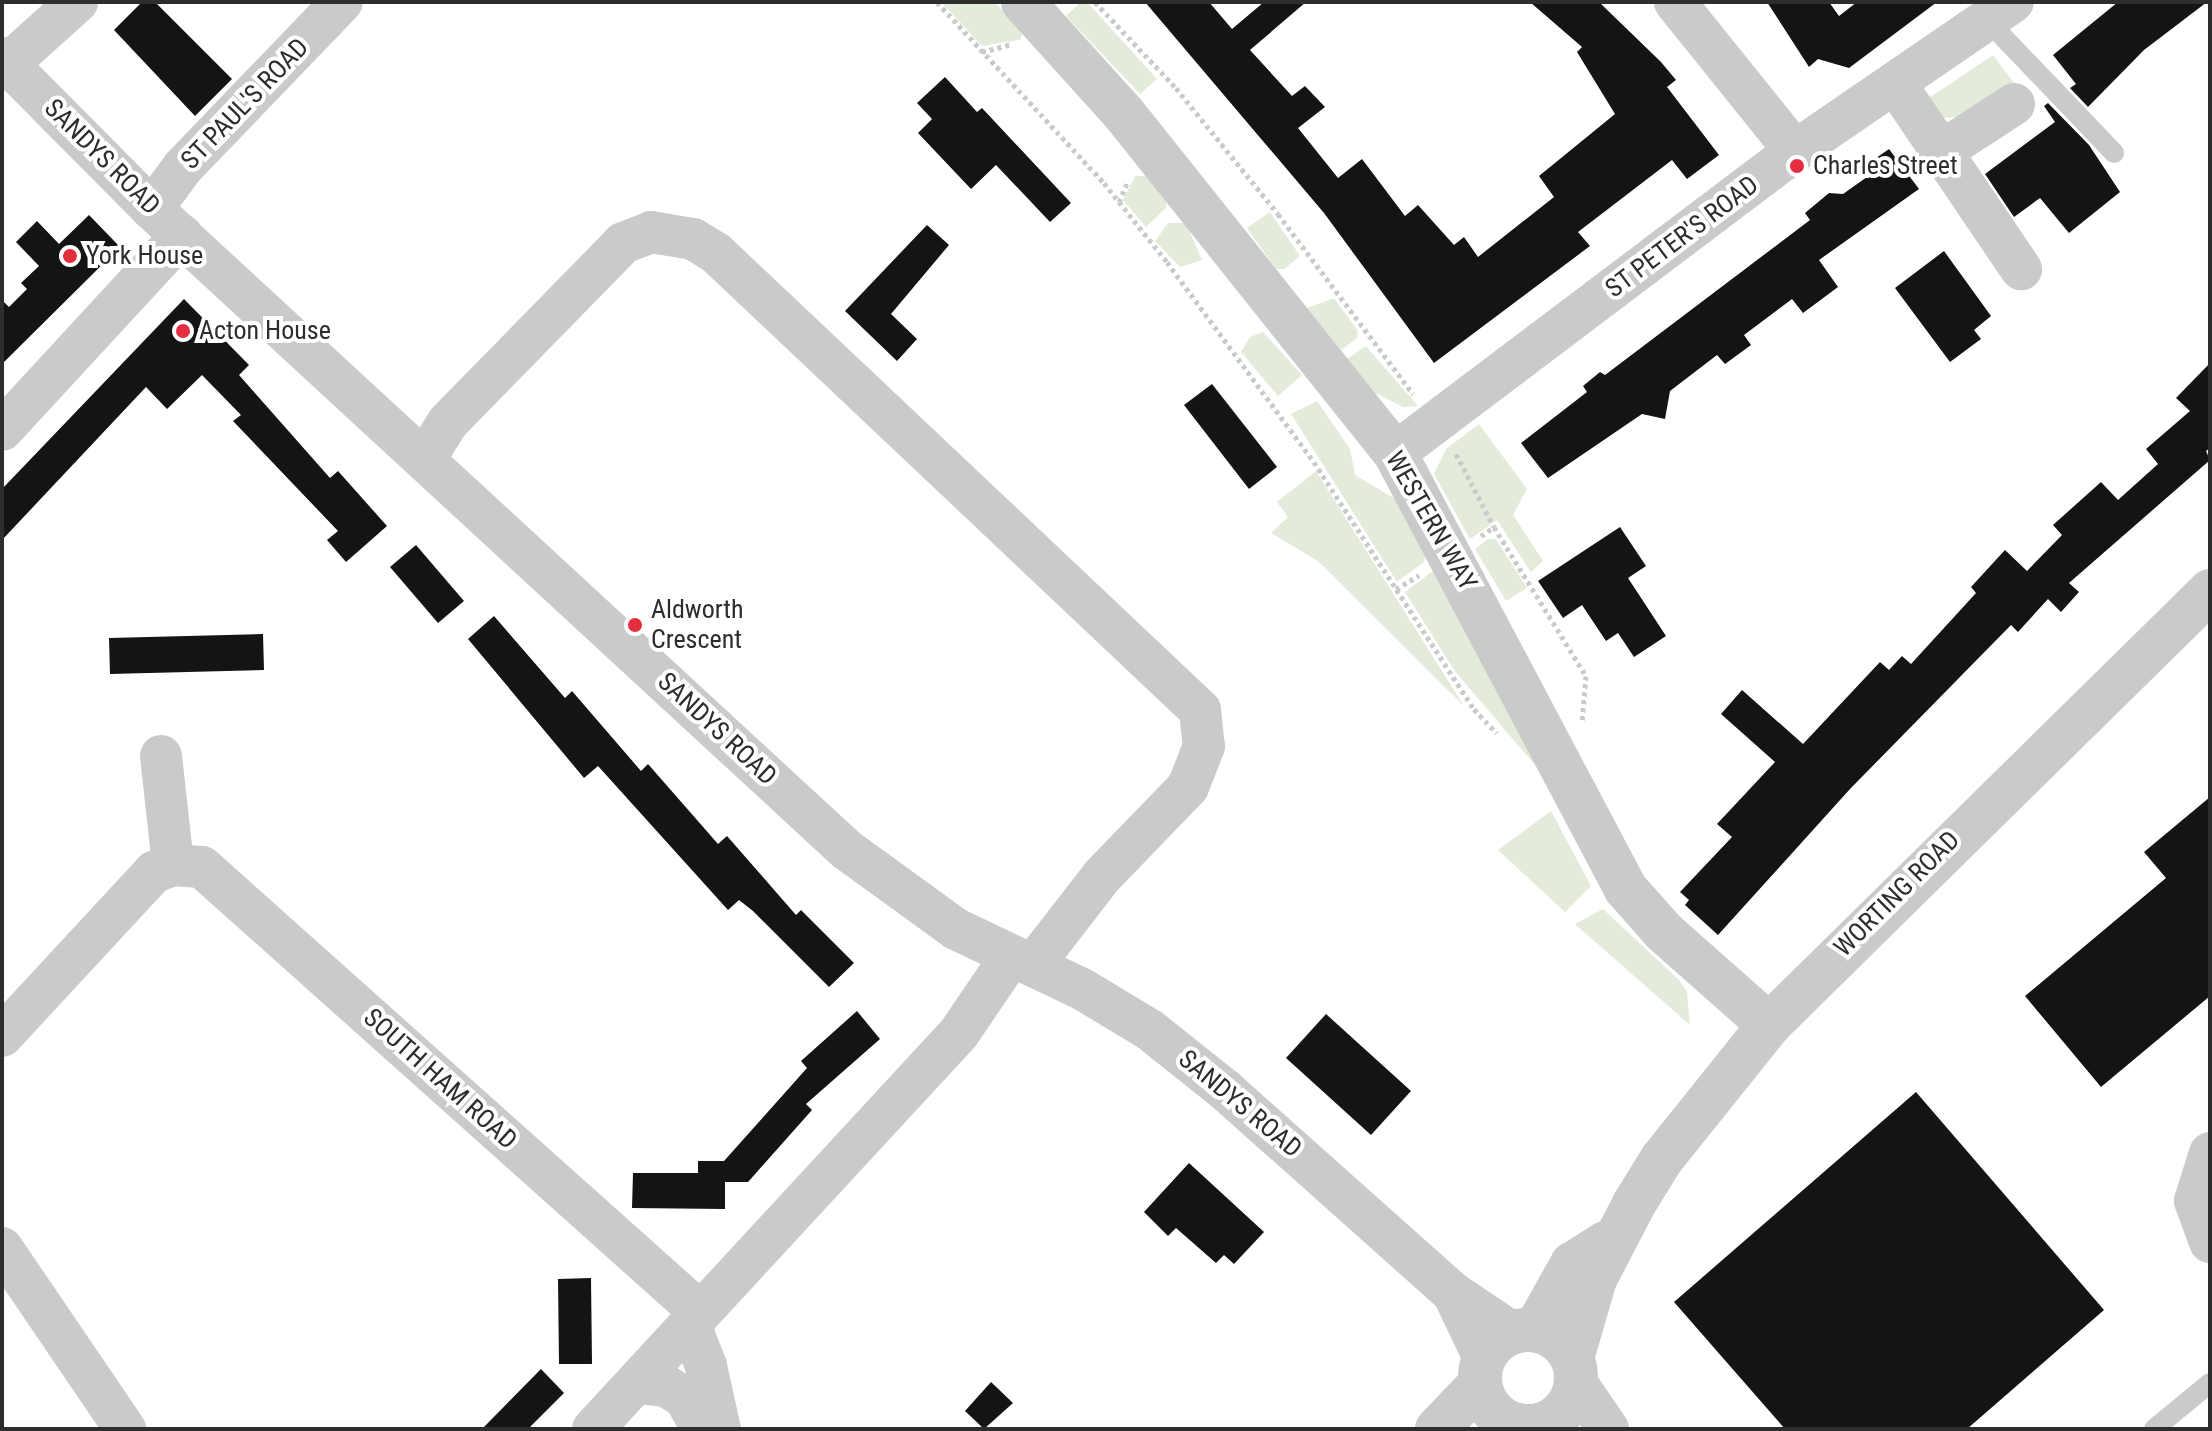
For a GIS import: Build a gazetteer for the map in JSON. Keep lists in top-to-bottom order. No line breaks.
{"streets":{"street":["ST PAUL'S ROAD","SANDYS ROAD","ST PETER'S ROAD","WESTERN WAY","WORTING ROAD","SOUTH HAM ROAD"]},"crossings":[["ST PAUL'S ROAD","SANDYS ROAD"],["SANDYS ROAD","WORTING ROAD"],["ST PETER'S ROAD","WESTERN WAY"],["WESTERN WAY","WORTING ROAD"]],"places":["Charles Street","York House","Acton House","Aldworth Crescent"]}
